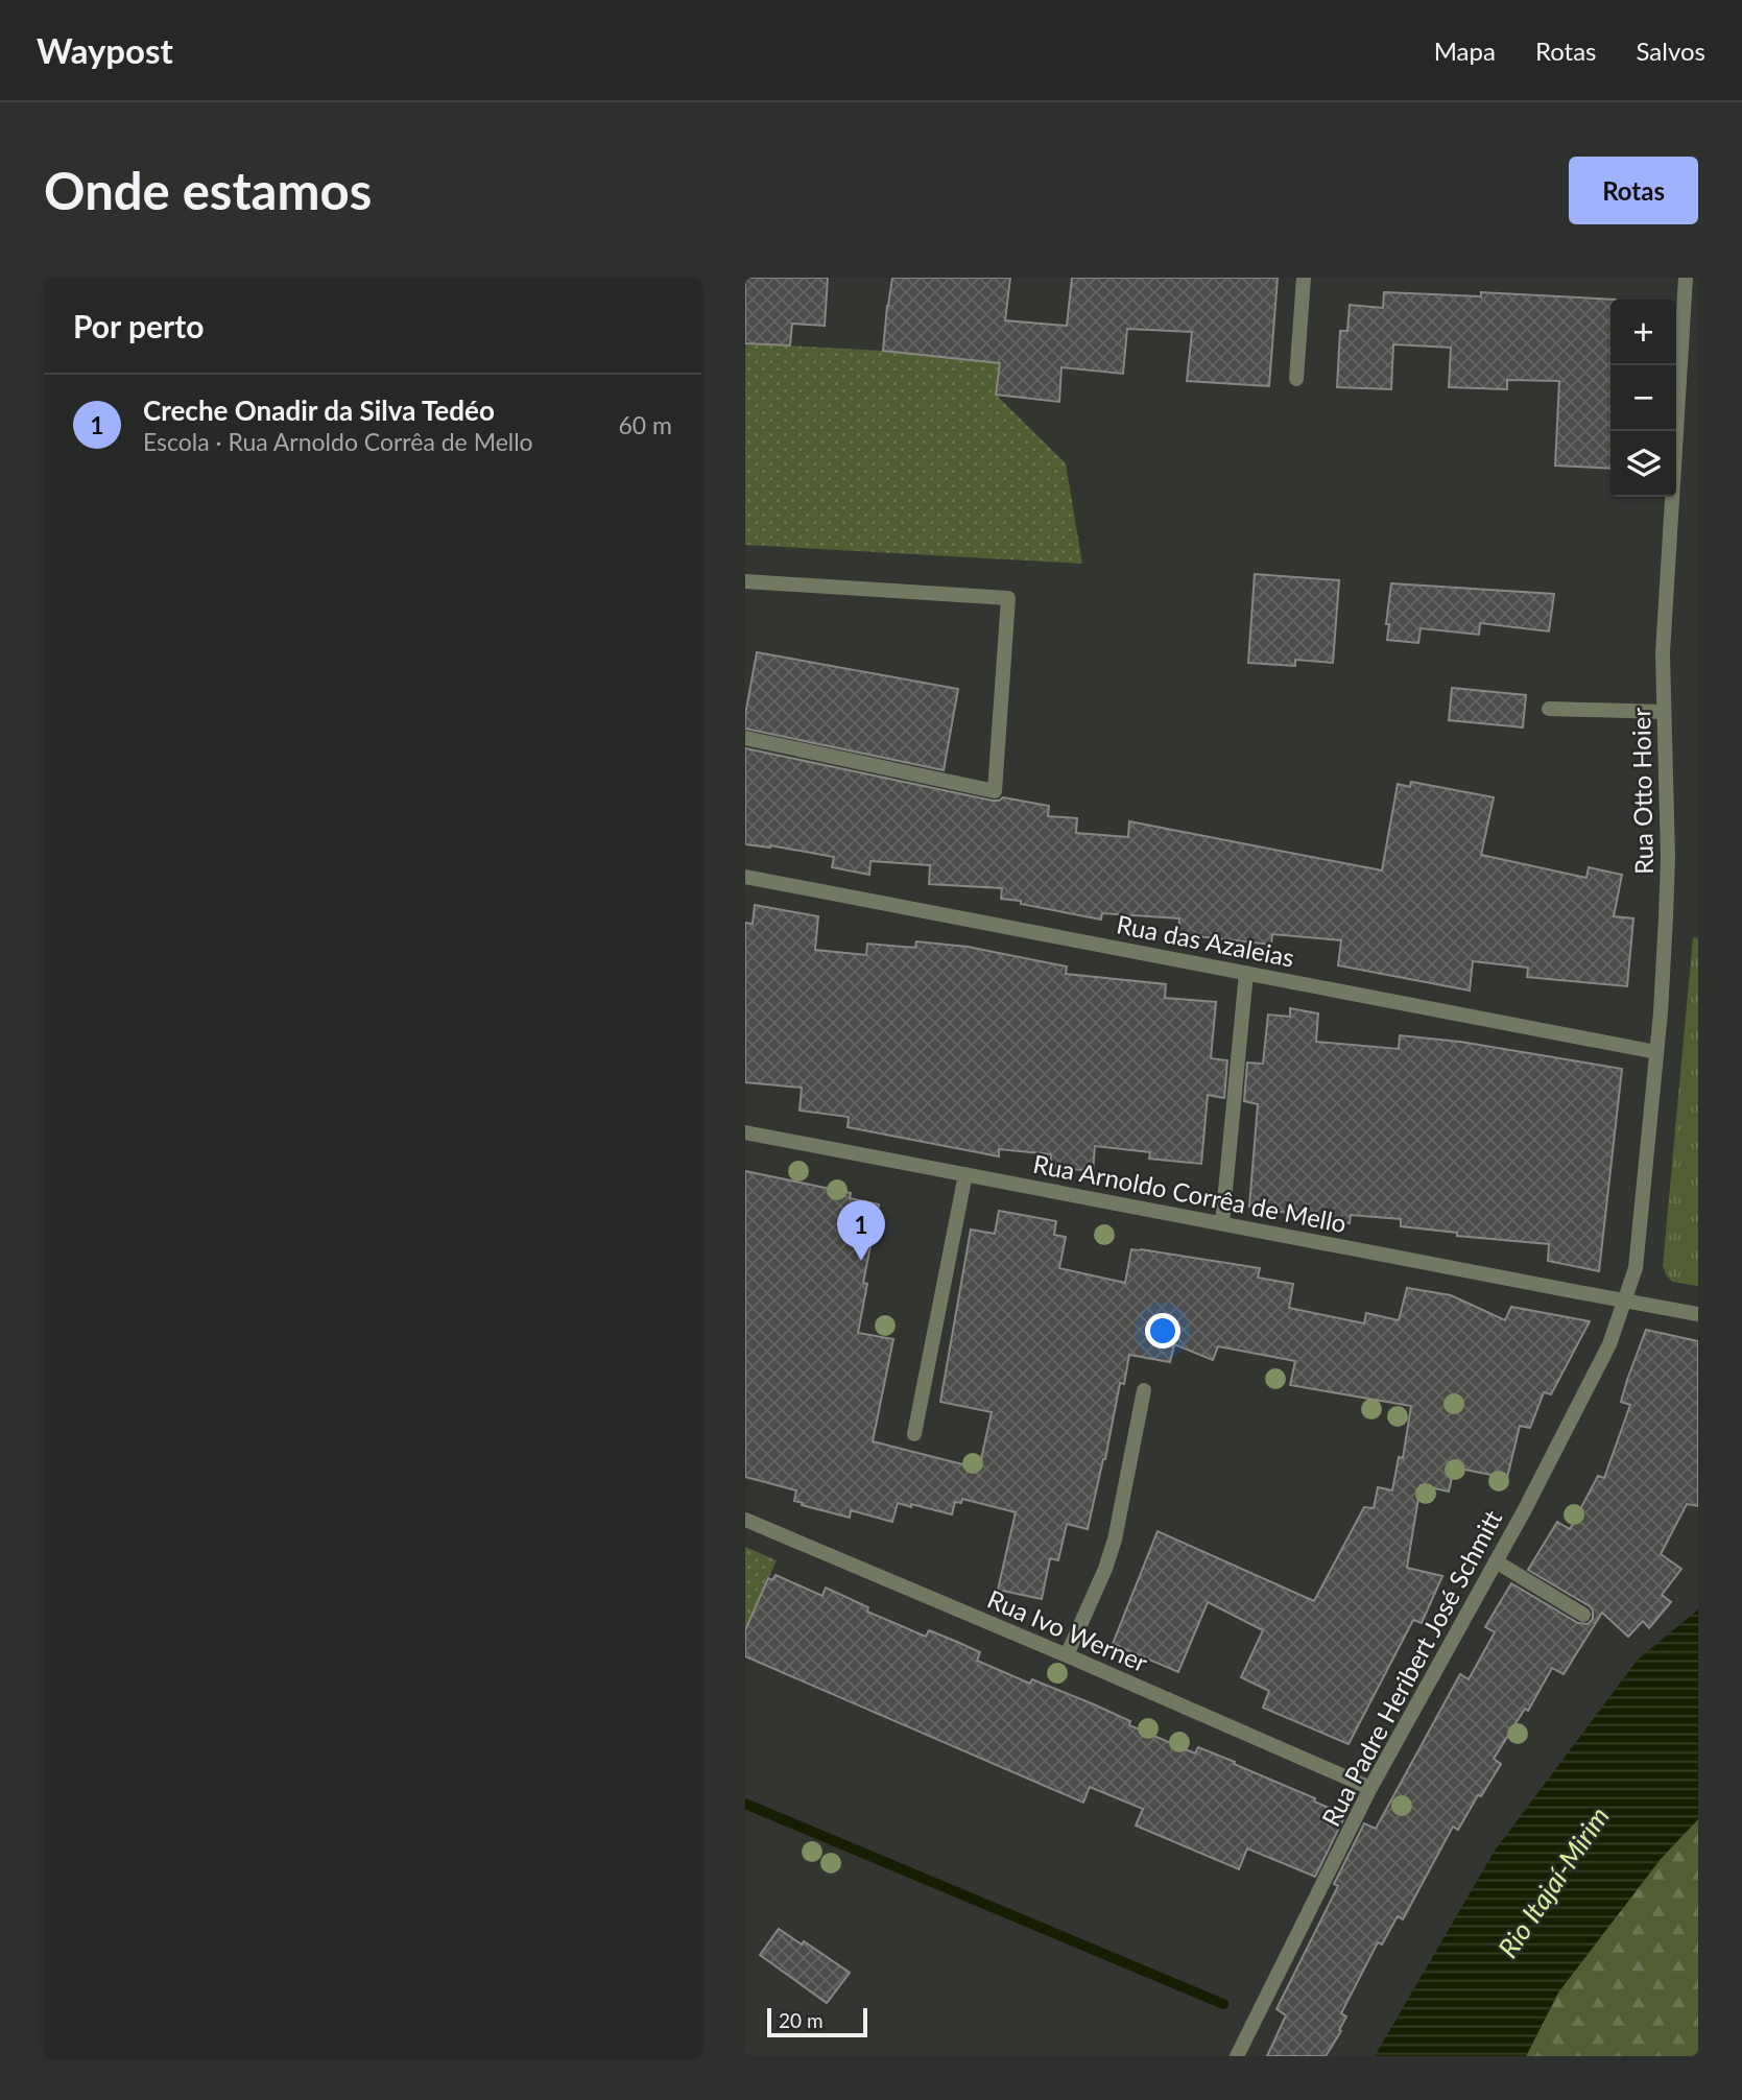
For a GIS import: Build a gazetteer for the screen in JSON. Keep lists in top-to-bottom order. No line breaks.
{"streets":{"street":["Rua Otto Hoier","Rua das Azaleias","Rua Arnoldo Corrêa de Mello","Rua Ivo Werner","Rua Padre Heribert José Schmitt"]},"crossings":[["Rua Otto Hoier","Rua das Azaleias"],["Rua Otto Hoier","Rua Arnoldo Corrêa de Mello"],["Rua Otto Hoier","Rua Padre Heribert José Schmitt"],["Rua Arnoldo Corrêa de Mello","Rua Padre Heribert José Schmitt"],["Rua Ivo Werner","Rua Padre Heribert José Schmitt"]],"water":["Rio Itajaí-Mirim"],"scale_bar":"20 m","page":{"header":"Waypost","nav":["Mapa","Rotas","Salvos"],"buttons":"Rotas","title":"Onde estamos","heading":"Por perto","map_buttons":["+","−"],"list":[{"mark":"1","name":"Creche Onadir da Silva Tedéo","note":"Escola · Rua Arnoldo Corrêa de Mello","value":"60 m"}],"pins":"1","scale":"20 m"}}
